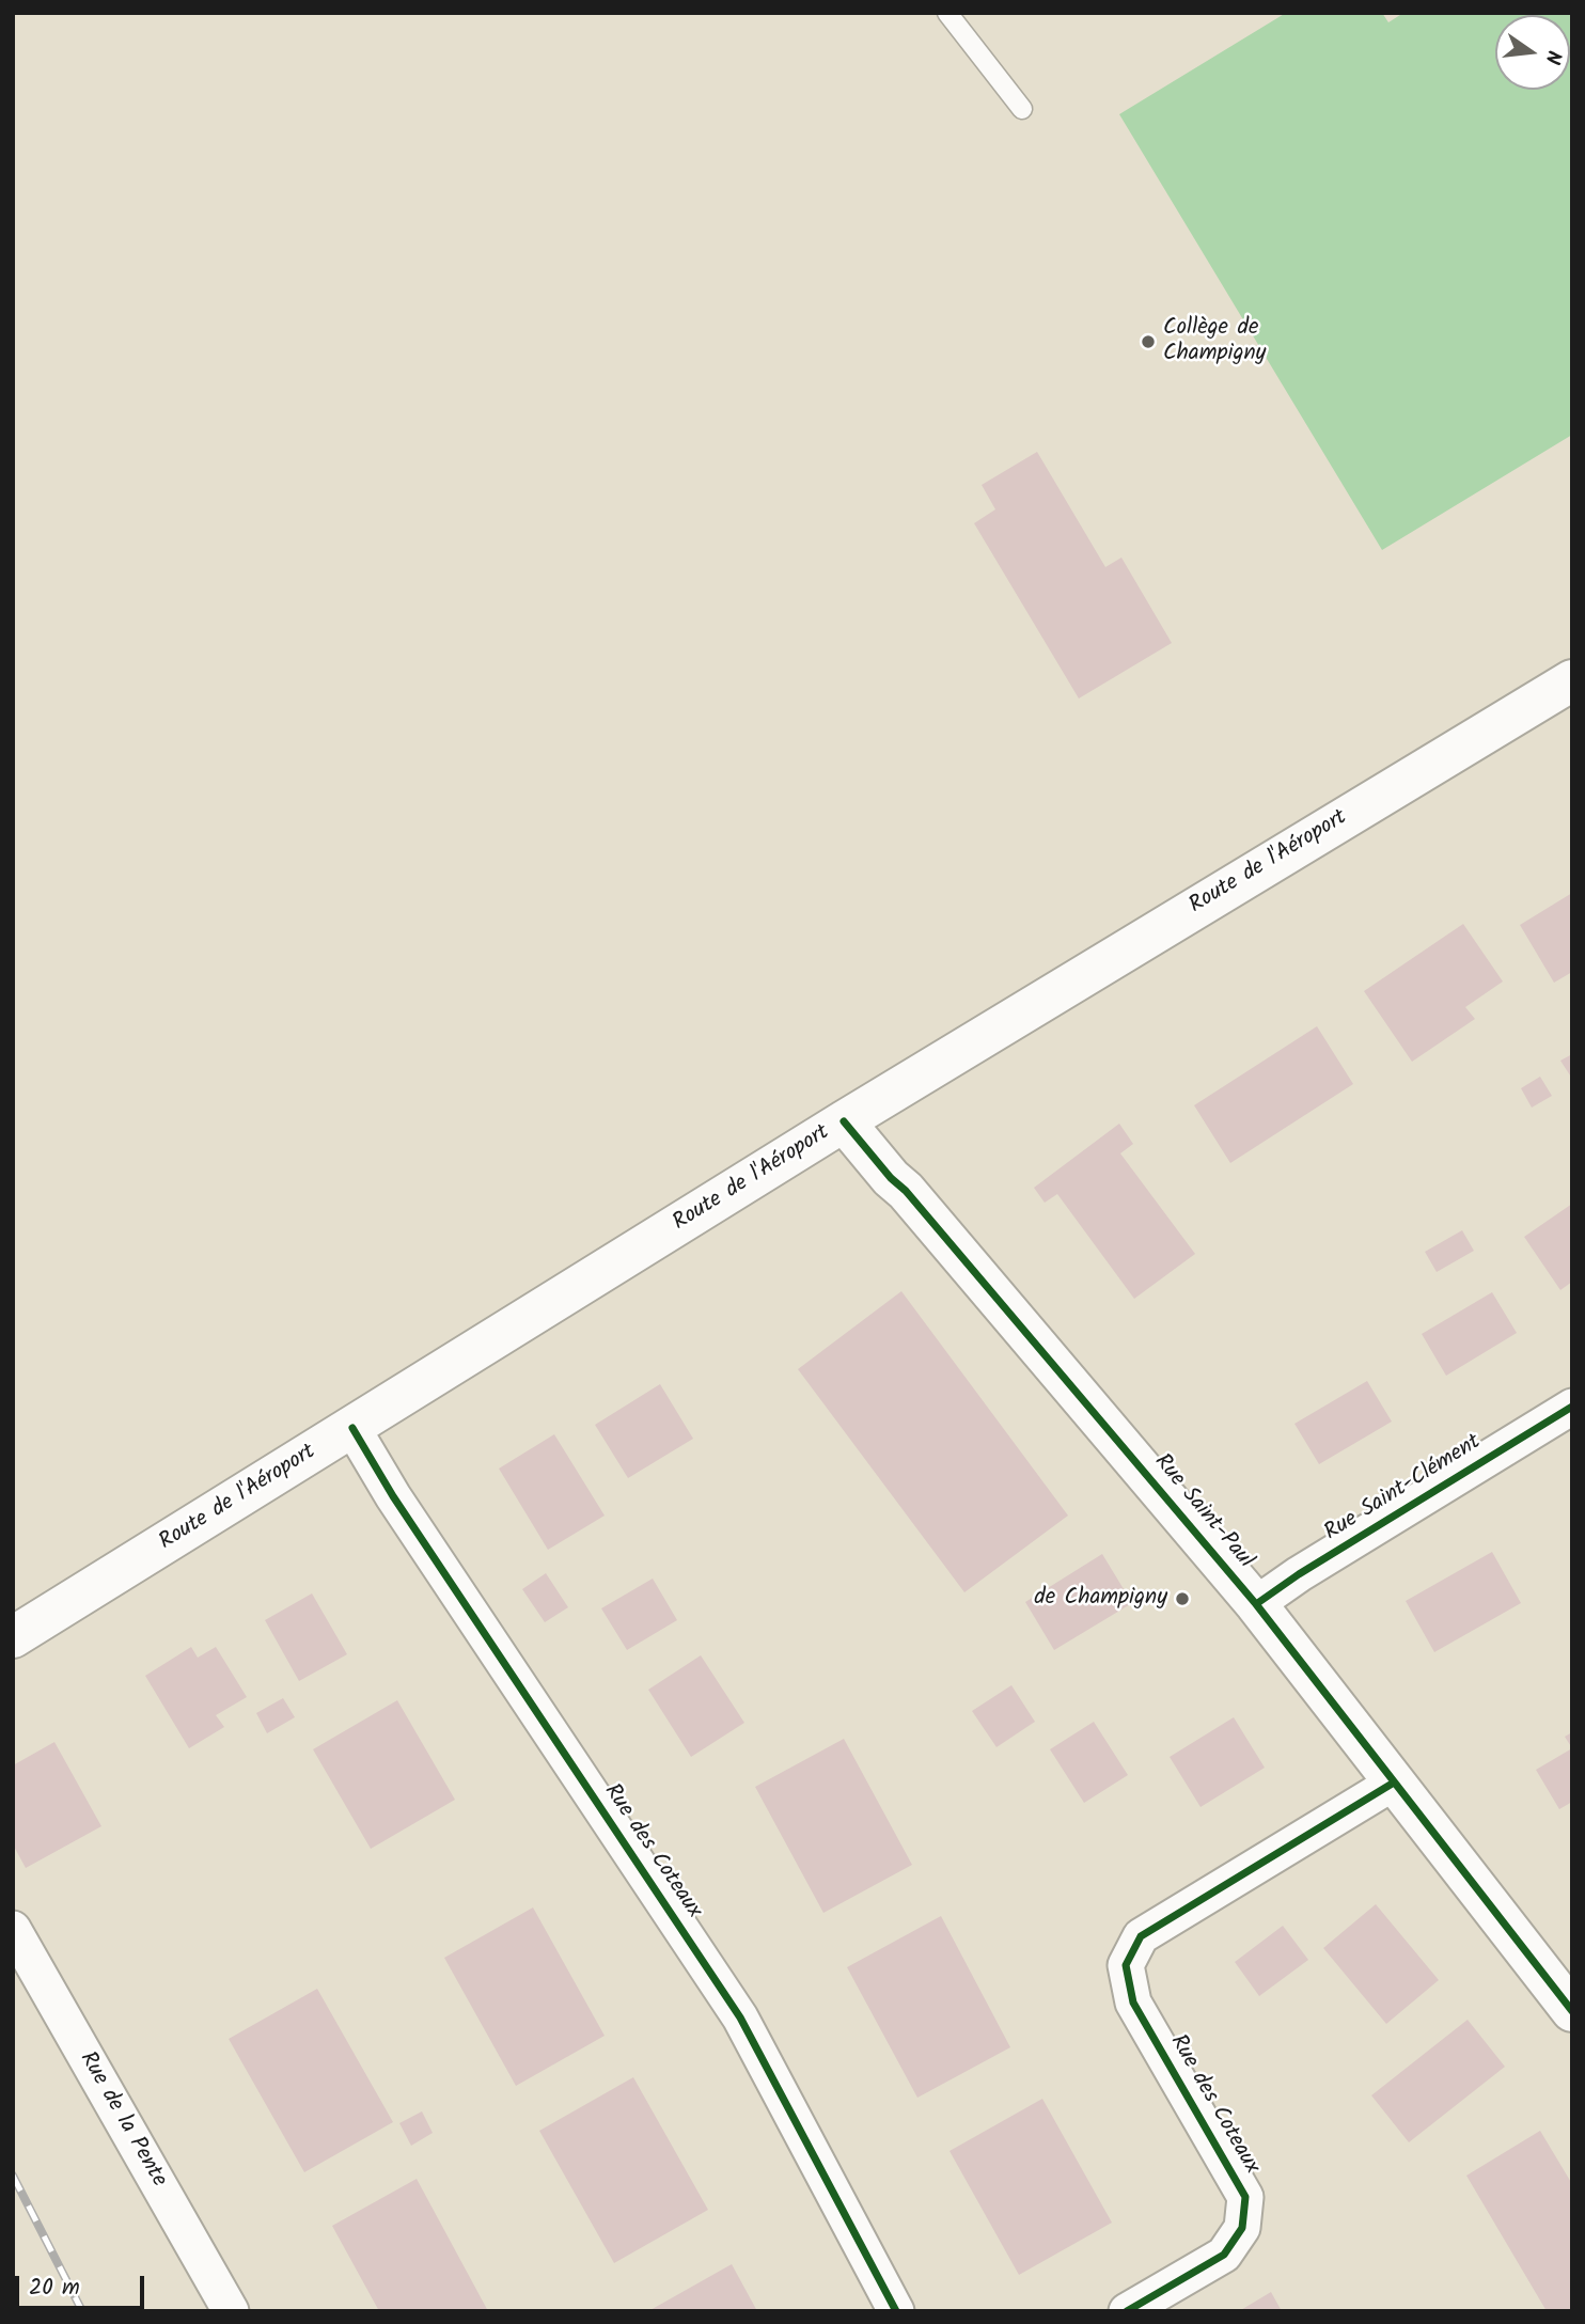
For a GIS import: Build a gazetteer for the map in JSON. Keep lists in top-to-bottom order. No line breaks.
{"streets":{"main road":["Route de l'Aéroport","Rue Saint-Paul"],"street":["Rue Saint-Clément","Rue des Coteaux","Rue de la Pente"]},"crossings":[["Route de l'Aéroport","Rue Saint-Paul"],["Route de l'Aéroport","Rue des Coteaux"],["Rue Saint-Clément","Rue Saint-Paul"],["Rue Saint-Paul","Rue des Coteaux"]],"places":["Collège de Champigny","de Champigny"],"scale_bar":"20 m","north":"right"}
